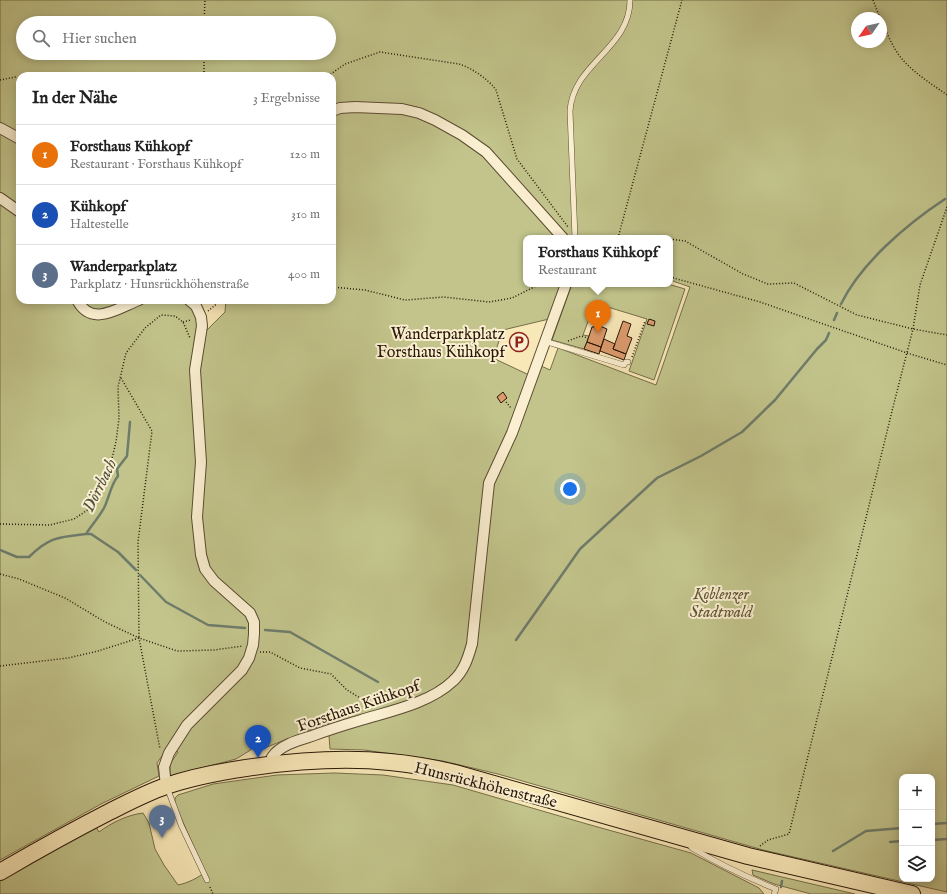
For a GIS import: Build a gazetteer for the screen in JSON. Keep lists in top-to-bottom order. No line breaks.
{"streets":{"main road":["Hunsrückhöhenstraße"],"street":["Forsthaus Kühkopf"]},"crossings":[["Forsthaus Kühkopf","Hunsrückhöhenstraße"]],"water":["Dörrbach"],"parks":["Koblenzer Stadtwald"],"places":{"parking":["Wanderparkplatz Forsthaus Kühkopf"]},"north":"bottom left","page":{"search":"Hier suchen","heading":["In der Nähe","3 Ergebnisse"],"list":[{"mark":"1","name":"Forsthaus Kühkopf","note":"Restaurant · Forsthaus Kühkopf","value":"120 m"},{"mark":"2","name":"Kühkopf","note":"Haltestelle","value":"310 m"},{"mark":"3","name":"Wanderparkplatz","note":"Parkplatz · Hunsrückhöhenstraße","value":"400 m"}],"popup":["Forsthaus Kühkopf","Restaurant"],"pins":["1","2","3"],"map_buttons":["+","−"]}}
